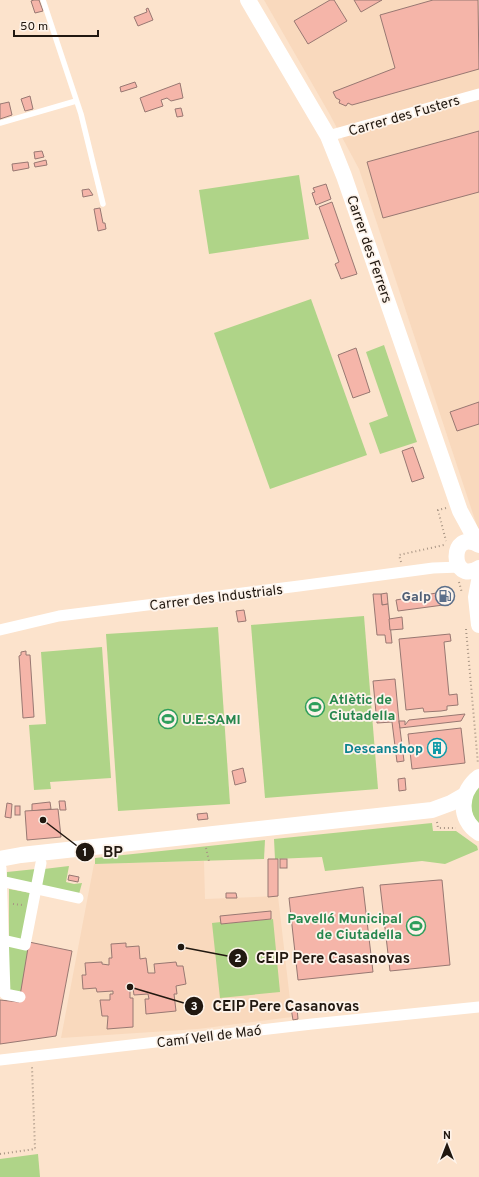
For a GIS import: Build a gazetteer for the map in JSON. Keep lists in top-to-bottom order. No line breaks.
{"streets":{"street":["Carrer des Fusters","Carrer des Ferrers","Carrer des Industrials","Camí Vell de Maó"]},"crossings":[["Carrer des Fusters","Carrer des Ferrers"],["Carrer des Ferrers","Carrer des Industrials"]],"places":{"fuel station":["Galp"],"sports":["Atlètic de Ciutadella","U.E.SAMI","Pavelló Municipal de Ciutadella"],"building":["Descanshop"],"other":["BP","CEIP Pere Casasnovas","CEIP Pere Casanovas"]},"scale_bar":"50 m","north":"top"}
